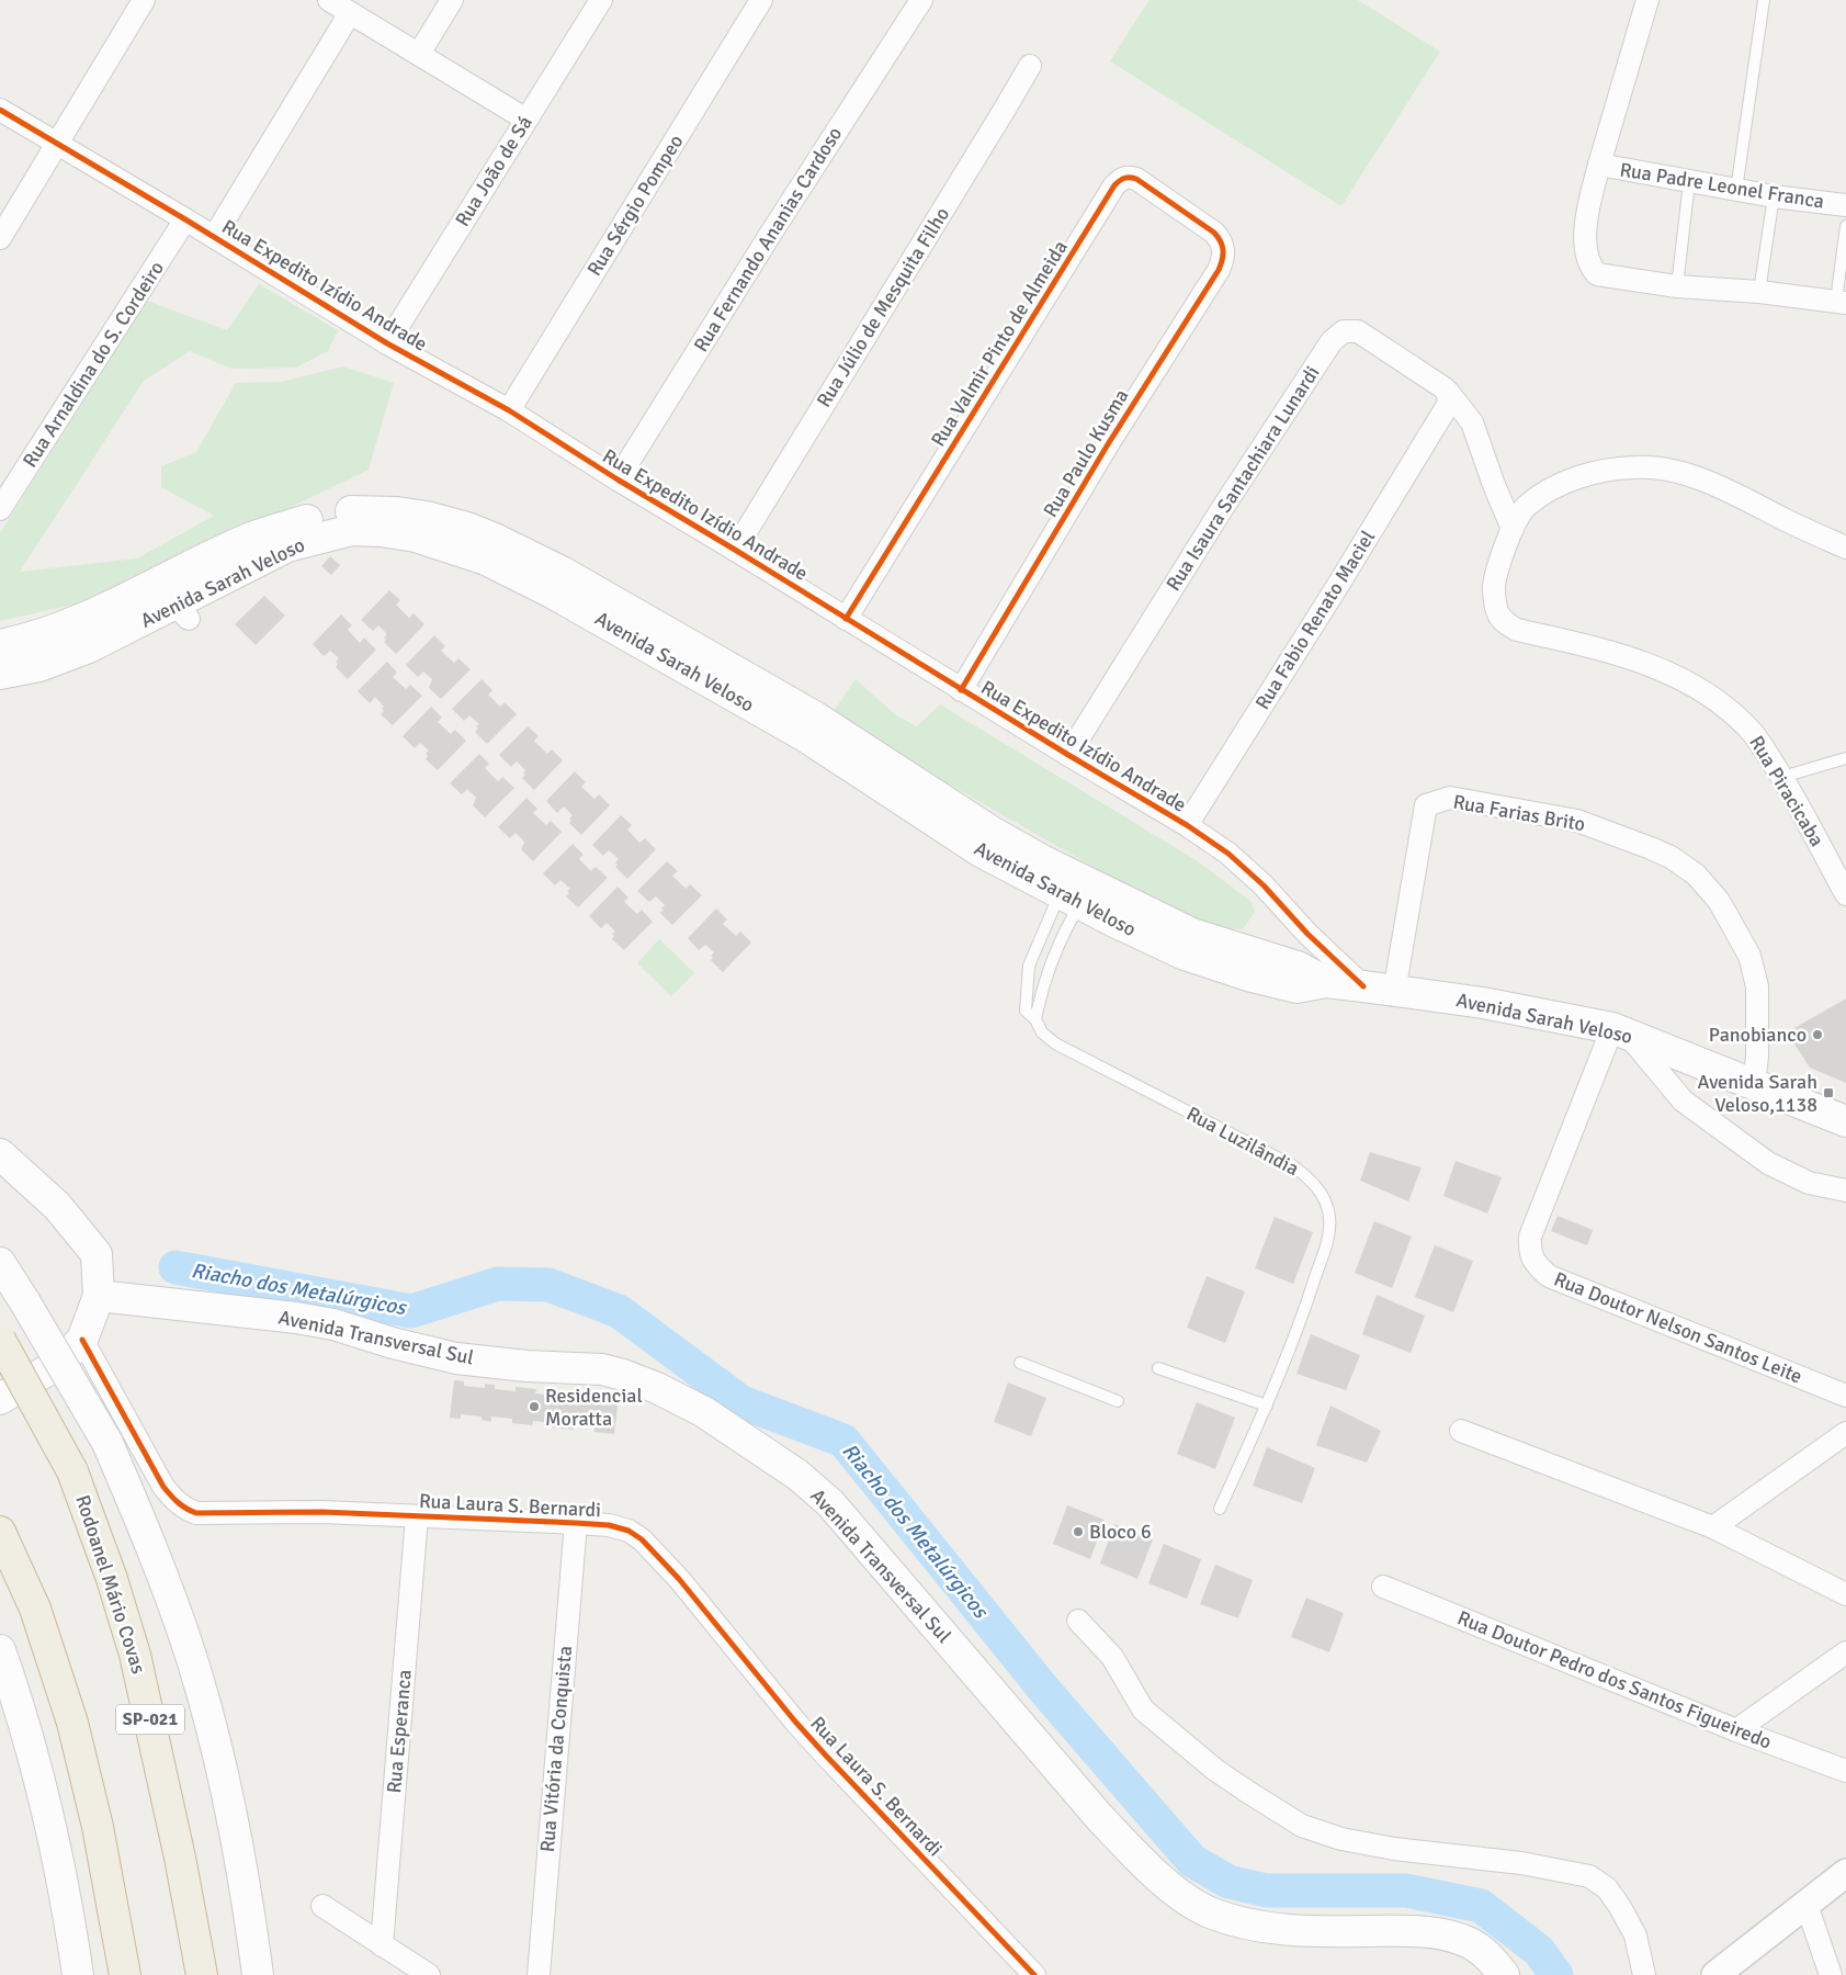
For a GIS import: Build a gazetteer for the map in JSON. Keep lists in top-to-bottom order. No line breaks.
{"streets":{"highway":["Rodoanel Mário Covas","SP-021"],"main road":["Avenida Sarah Veloso","Avenida Transversal Sul"],"street":["Rua João de Sá","Rua Padre Leonel Franca","Rua Sérgio Pompeo","Rua Fernando Ananias Cardoso","Rua Expedito Izídio Andrade","Rua Júlio de Mesquita Filho","Rua Valmir Pinto de Almeida","Rua Arnaldina do S. Cordeiro","Rua Paulo Kusma","Rua Isaura Santachiara Lunardi","Rua Fabio Renato Maciel","Rua Piracicaba","Rua Farias Brito","Rua Doutor Nelson Santos Leite","Rua Laura S. Bernardi","Rua Doutor Pedro dos Santos Figueiredo","Rua Esperanca","Rua Vitória da Conquista"],"lane":["Rua Luzilândia"]},"crossings":[["Rua João de Sá","Rua Expedito Izídio Andrade"],["Rua Sérgio Pompeo","Rua Expedito Izídio Andrade"],["Rua Fernando Ananias Cardoso","Rua Expedito Izídio Andrade"],["Rua Expedito Izídio Andrade","Rua Júlio de Mesquita Filho"],["Rua Expedito Izídio Andrade","Rua Valmir Pinto de Almeida"],["Rua Expedito Izídio Andrade","Rua Arnaldina do S. Cordeiro"],["Rua Expedito Izídio Andrade","Rua Paulo Kusma"],["Rua Expedito Izídio Andrade","Rua Isaura Santachiara Lunardi"],["Rua Expedito Izídio Andrade","Avenida Sarah Veloso"],["Rua Expedito Izídio Andrade","Rua Fabio Renato Maciel"],["Rua Valmir Pinto de Almeida","Rua Paulo Kusma"],["Rua Isaura Santachiara Lunardi","Rua Fabio Renato Maciel"],["Avenida Sarah Veloso","Rua Farias Brito"],["Avenida Sarah Veloso","Rua Luzilândia"],["Avenida Sarah Veloso","Rua Doutor Nelson Santos Leite"],["Rua Laura S. Bernardi","Rua Esperanca"],["Rua Laura S. Bernardi","Rua Vitória da Conquista"]],"water":["Riacho dos Metalúrgicos"],"places":{"other":["Panobianco","Residencial Moratta","Bloco 6"],"transit":["Avenida Sarah Veloso,1138"]}}
